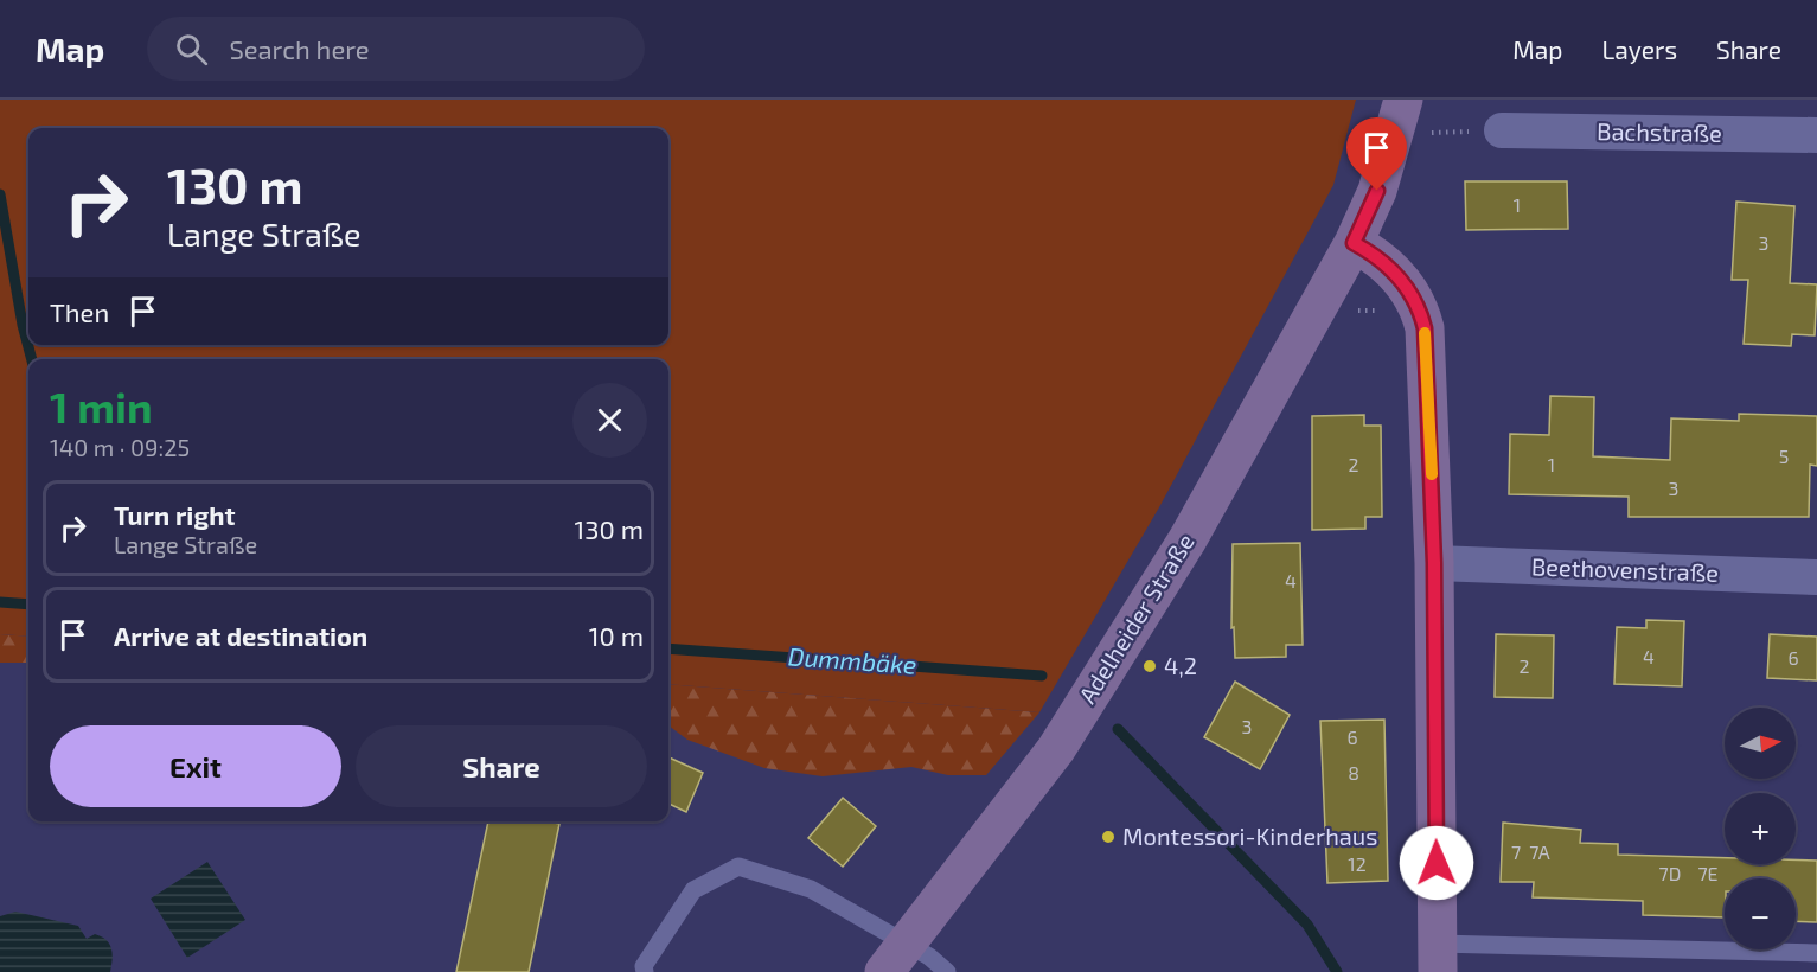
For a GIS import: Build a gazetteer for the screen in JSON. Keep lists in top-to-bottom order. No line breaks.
{"streets":{"street":["Bachstraße","Beethovenstraße","Adelheider Straße"]},"water":["Dummbäke"],"places":["4,2","Montessori-Kinderhaus"],"house_numbers":["1","3","5","2","1","3","4","4","6","2","3","6","8","7","7A","12","7D","7E"],"north":"right","page":{"header":"Map","search":"Search here","nav":["Map","Layers","Share"],"turn":["130 m","Lange Straße"],"then":"Then","heading":["1 min","140 m · 09:25"],"list":[{"name":"Turn right","note":"Lange Straße","value":"130 m"},{"name":"Arrive at destination","value":"10 m"}],"map_buttons":["+","−"],"buttons":["Exit","Share"]}}
